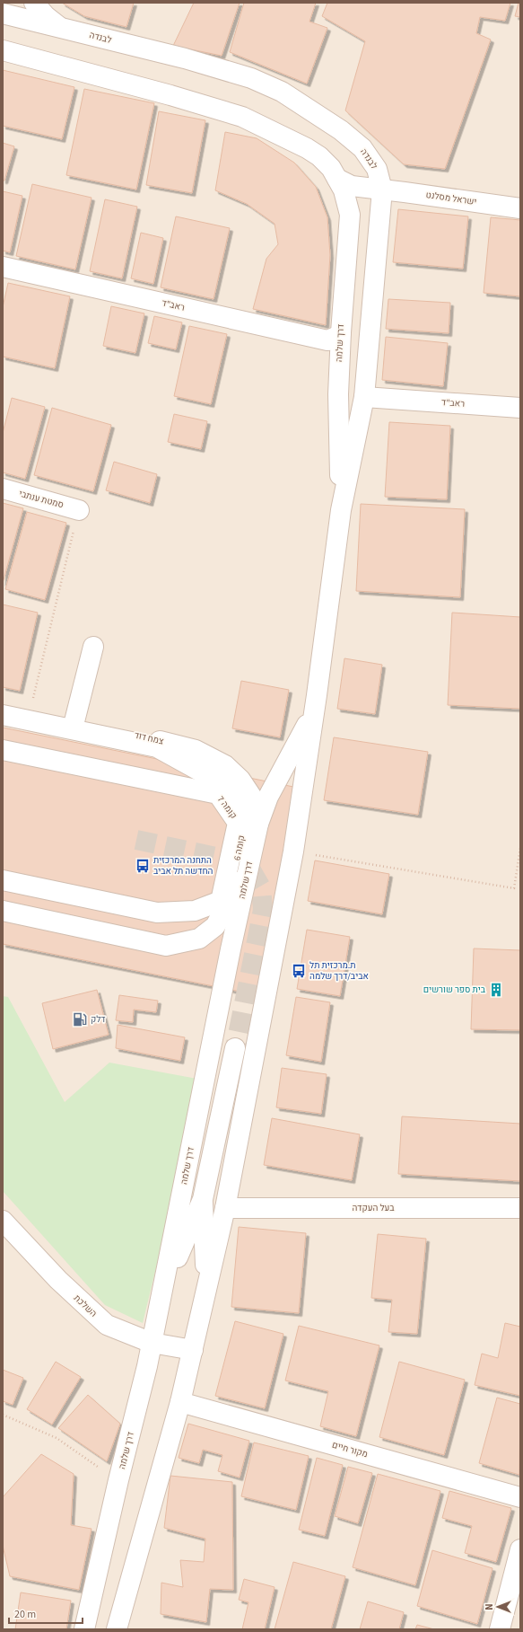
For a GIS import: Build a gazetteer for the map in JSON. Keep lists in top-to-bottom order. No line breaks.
{"streets":{"street":["לבנדה","ישראל מסלנט","ראב\"ד","דרך שלמה","סמטת ענתבי","צמח דוד","קומה 7","קומה 6","בעל העקדה","השלכת","מקור חיים"]},"crossings":[["לבנדה","ישראל מסלנט"],["לבנדה","דרך שלמה"],["ישראל מסלנט","דרך שלמה"],["ראב\"ד","דרך שלמה"],["דרך שלמה","צמח דוד"],["דרך שלמה","בעל העקדה"],["דרך שלמה","השלכת"],["דרך שלמה","מקור חיים"]],"places":{"bus stop":["התחנה המרכזית החדשה תל אביב","ת.מרכזית תל אביב/דרך שלמה"],"building":["בית ספר שורשים"],"fuel station":["דלק"]},"scale_bar":"20 m","north":"left"}
